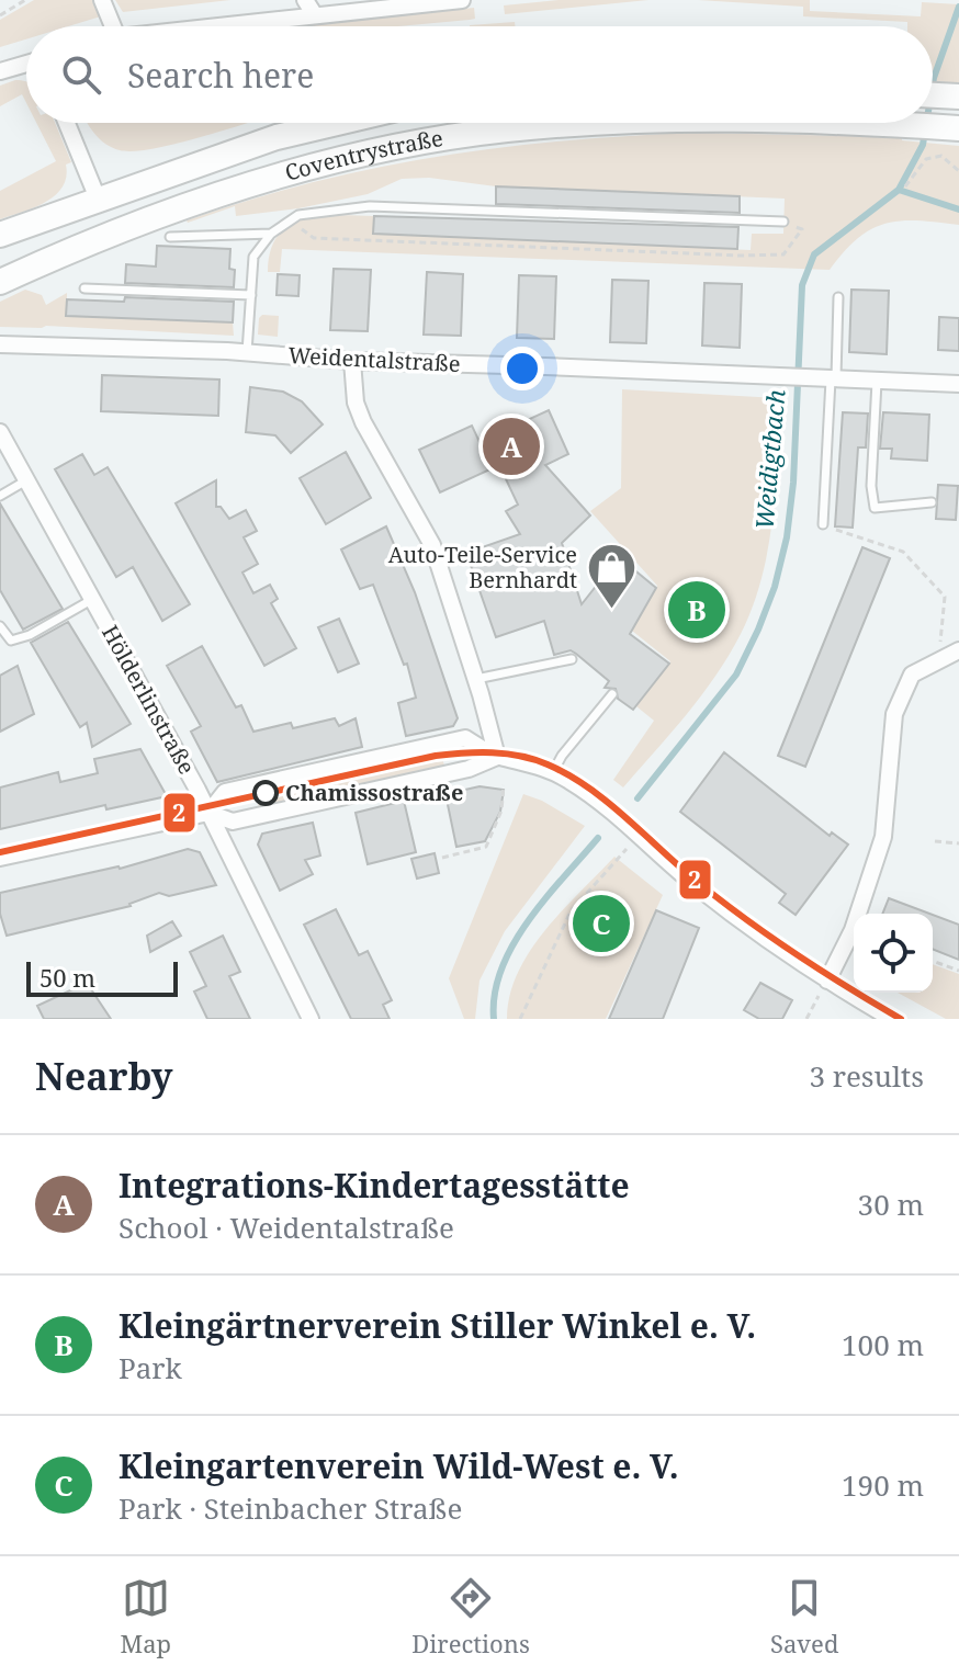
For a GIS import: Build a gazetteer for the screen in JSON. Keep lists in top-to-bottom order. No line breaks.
{"streets":{"main road":["Coventrystraße"],"street":["Weidentalstraße","Hölderlinstraße"]},"water":["Weidigtbach"],"places":{"shop":["Auto-Teile-Service Bernhardt"],"other":["Chamissostraße"]},"lines":["transit line 2"],"scale_bar":"50 m","page":{"search":"Search here","pins":["A","B","C"],"scale":"50 m","heading":["Nearby","3 results"],"list":[{"mark":"A","name":"Integrations-Kindertagesstätte","note":"School · Weidentalstraße","value":"30 m"},{"mark":"B","name":"Kleingärtnerverein Stiller Winkel e. V.","note":"Park","value":"100 m"},{"mark":"C","name":"Kleingartenverein Wild-West e. V.","note":"Park · Steinbacher Straße","value":"190 m"}],"nav":["Map","Directions","Saved"]}}
